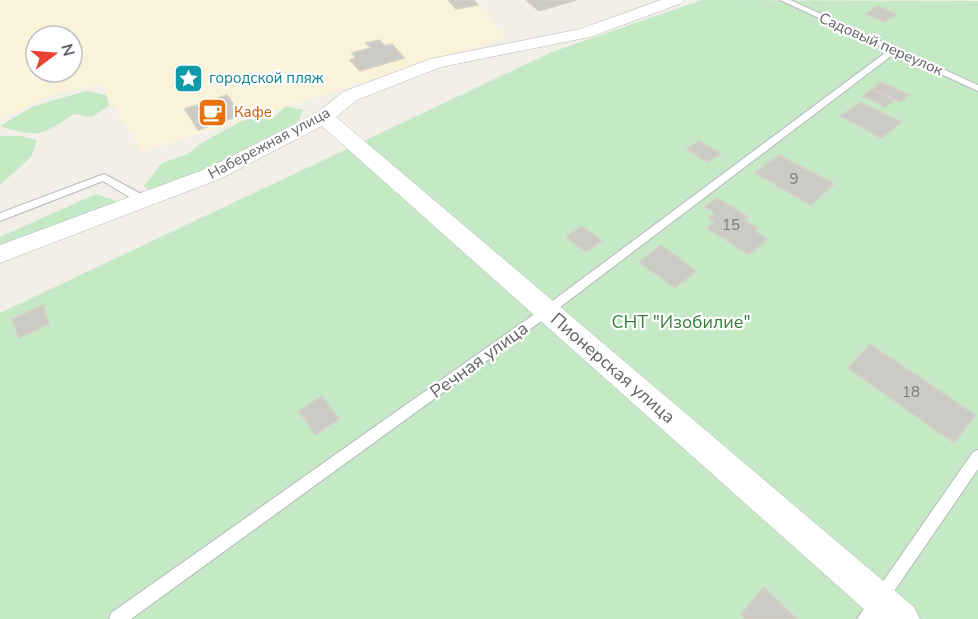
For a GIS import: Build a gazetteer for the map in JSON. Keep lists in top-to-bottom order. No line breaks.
{"streets":{"street":["Набережная улица","Пионерская улица"],"lane":["Садовый переулок","Речная улица"]},"crossings":[["Садовый переулок","Речная улица"],["Набережная улица","Пионерская улица"],["Речная улица","Пионерская улица"]],"parks":["СНТ \"Изобилие\""],"places":{"place":["городской пляж"],"cafe":["Кафе"]},"house_numbers":["9","15","18"],"north":"right"}
